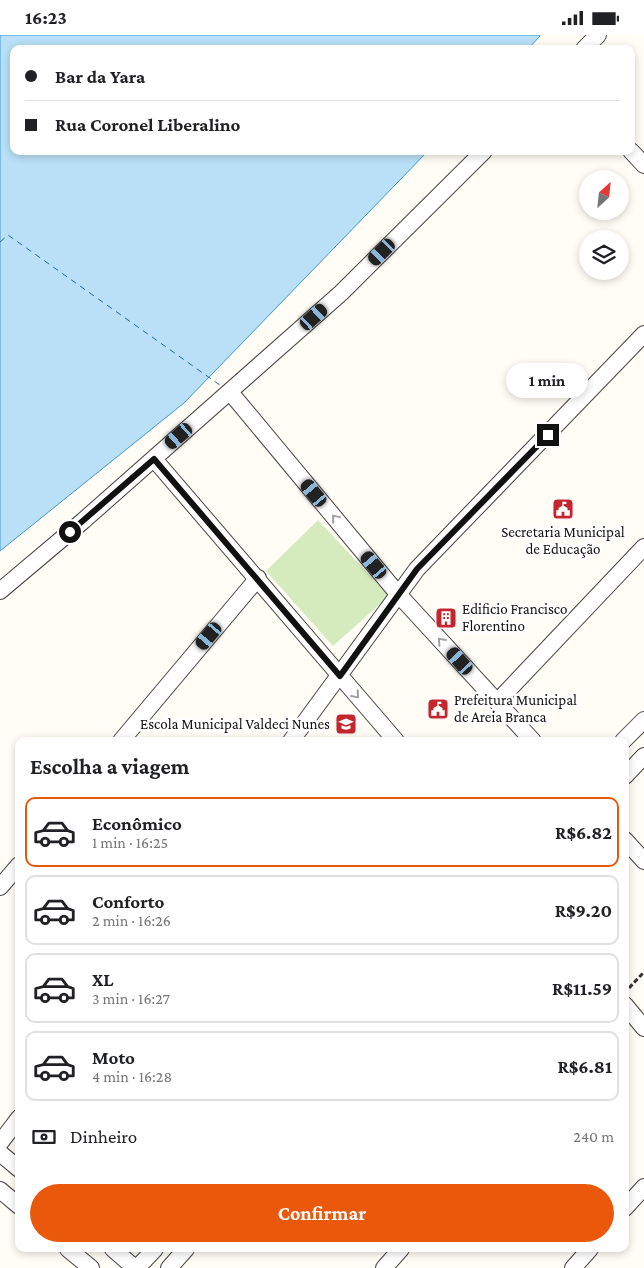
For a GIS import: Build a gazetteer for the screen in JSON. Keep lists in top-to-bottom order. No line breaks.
{"places":{"public building":["Secretaria Municipal de Educação","Prefeitura Municipal de Areia Branca"],"building":["Edificio Francisco Florentino"],"school or university":["Escola Municipal Valdeci Nunes"]},"north":"top right","page":{"status":"16:23","banner":["Bar da Yara","Rua Coronel Liberalino"],"bubble":"1 min","heading":"Escolha a viagem","list":[{"name":"Econômico","note":"1 min · 16:25","value":"R$6.82"},{"name":"Conforto","note":"2 min · 16:26","value":"R$9.20"},{"name":"XL","note":"3 min · 16:27","value":"R$11.59"},{"name":"Moto","note":"4 min · 16:28","value":"R$6.81"}],"pay":["Dinheiro","240 m"],"buttons":"Confirmar"}}
